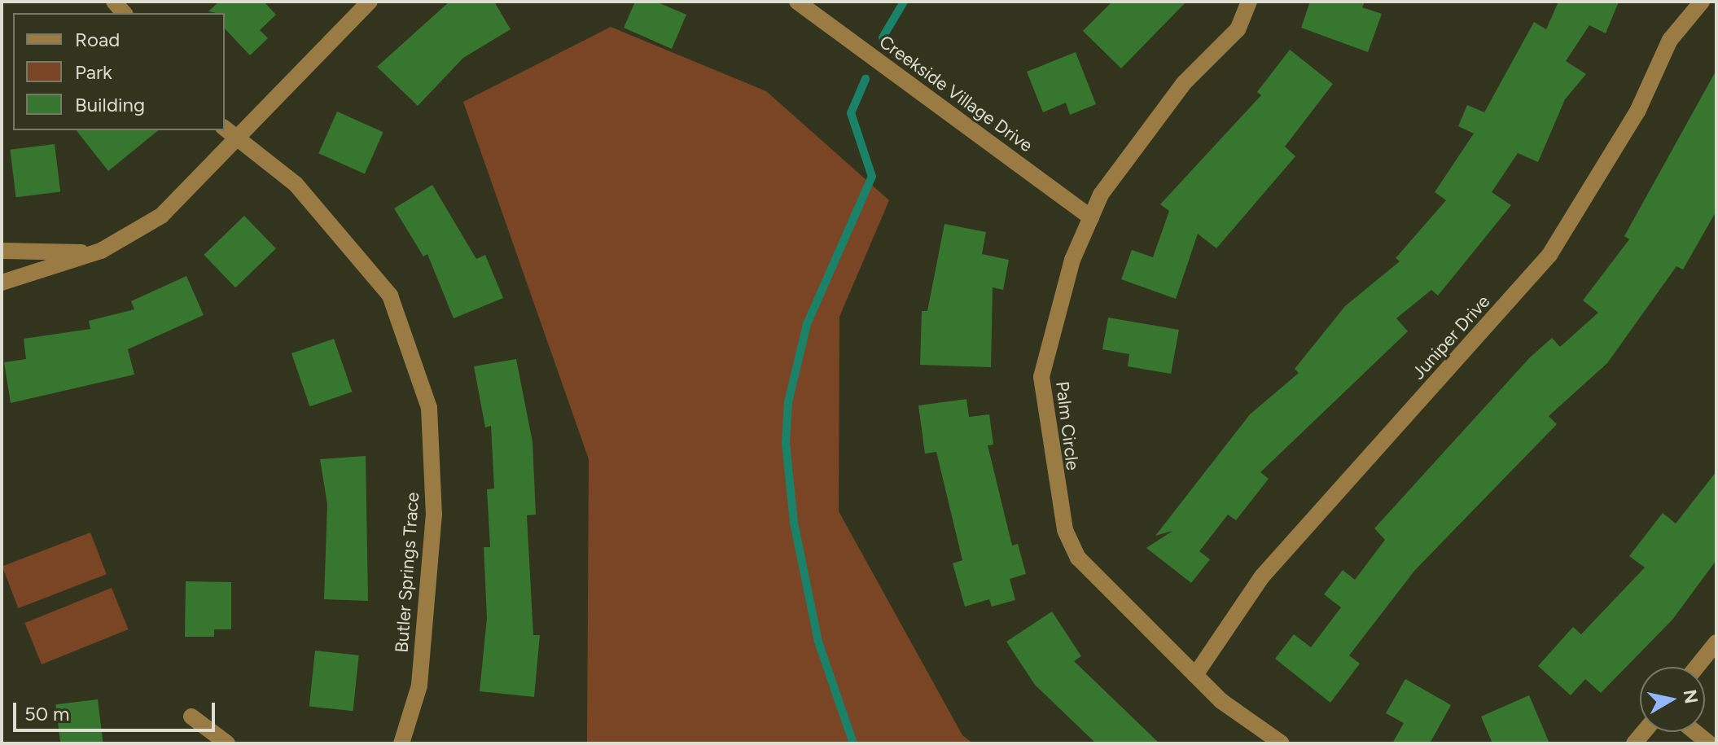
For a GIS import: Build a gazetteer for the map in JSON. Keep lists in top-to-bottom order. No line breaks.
{"streets":{"street":["Creekside Village Drive","Juniper Drive","Palm Circle","Butler Springs Trace"]},"crossings":[["Creekside Village Drive","Palm Circle"],["Juniper Drive","Palm Circle"]],"legend":["Road","Park","Building"],"scale_bar":"50 m","north":"right"}
